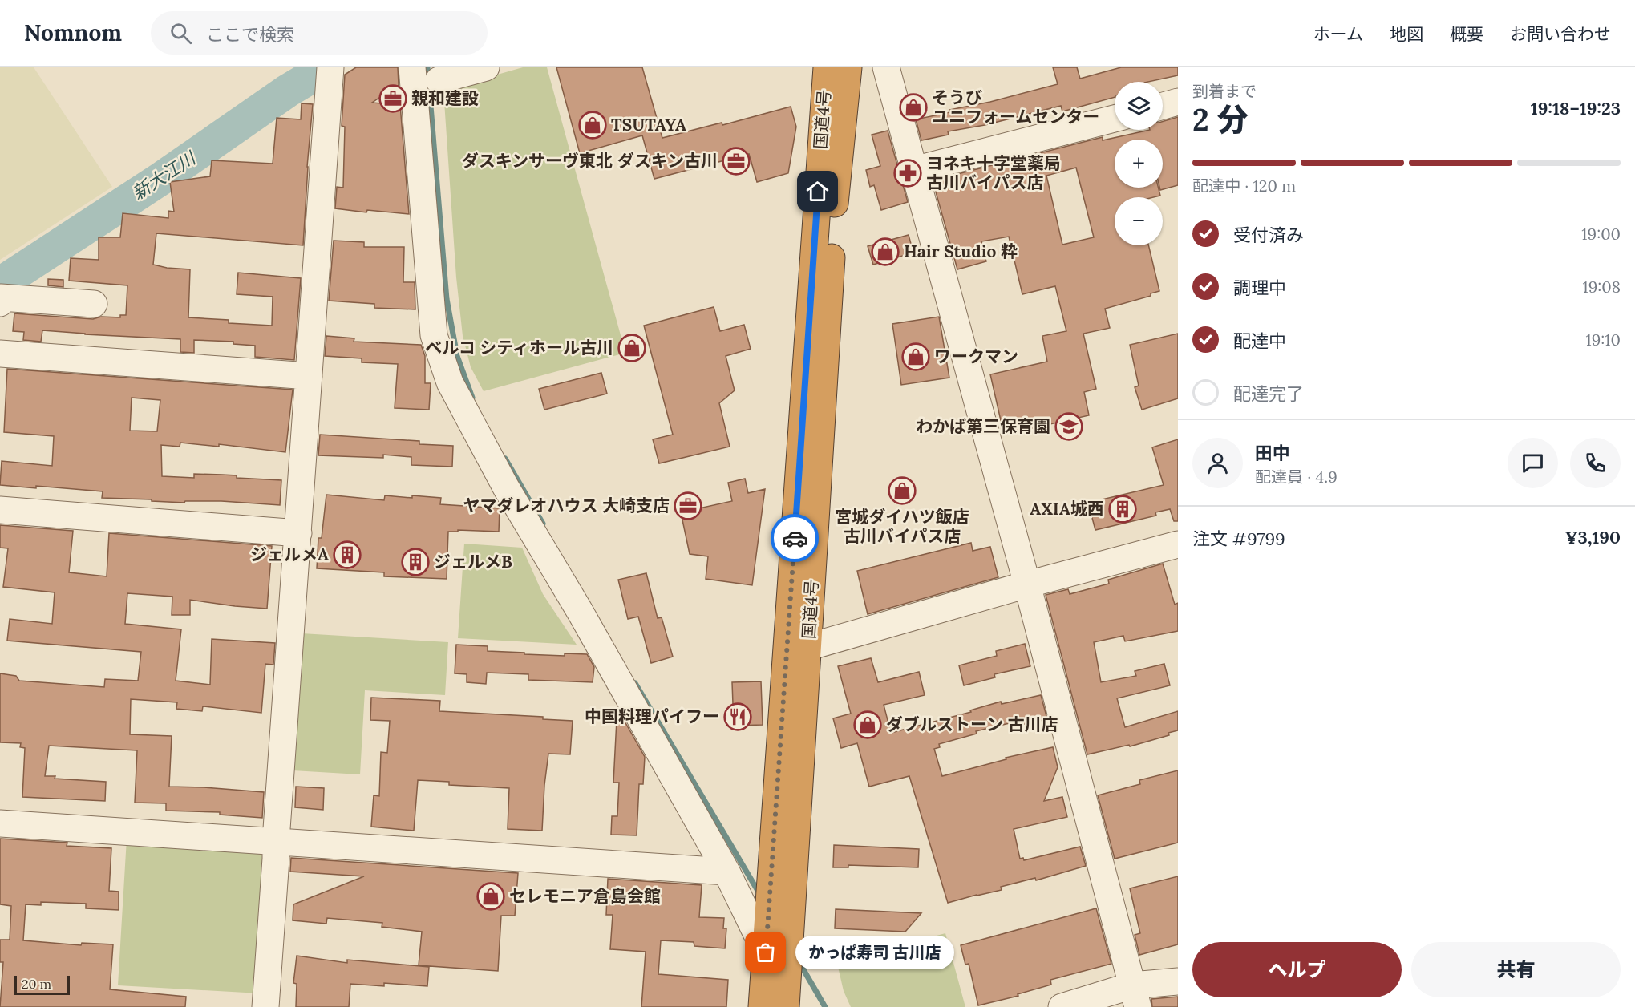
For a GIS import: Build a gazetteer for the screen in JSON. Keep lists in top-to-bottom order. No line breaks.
{"streets":{"highway":["国道4号"]},"water":["新大江川"],"places":{"office":["親和建設","ダスキンサーヴ東北 ダスキン古川","ヤマダレオハウス 大崎支店"],"shop":["そうび ユニフォームセンター","TSUTAYA","Hair Studio 粋","ベルコ シティホール古川","ワークマン","宮城ダイハツ飯店 古川バイパス店","ダブルストーン 古川店","セレモニア倉島会館"],"pharmacy":["ヨネキ十字堂薬局 古川バイパス店"],"school or university":["わかば第三保育園"],"building":["AXIA城西","ジェルメA","ジェルメB"],"restaurant":["中国料理パイフー"],"other":["かっぱ寿司 古川店"]},"scale_bar":"20 m","page":{"header":"Nomnom","search":"ここで検索","nav":["ホーム","地図","概要","お問い合わせ"],"heading":["2 分","到着まで","19:18–19:23"],"panel":["田中","配達員 · 4.9","注文 #9799","¥3,190"],"map_buttons":["+","−"],"bar":"配達中 · 120 m","list":[["受付済み","19:00"],["調理中","19:08"],["配達中","19:10"],"配達完了"],"buttons":["ヘルプ","共有"],"bubble":"かっぱ寿司 古川店","scale":"20 m"}}
